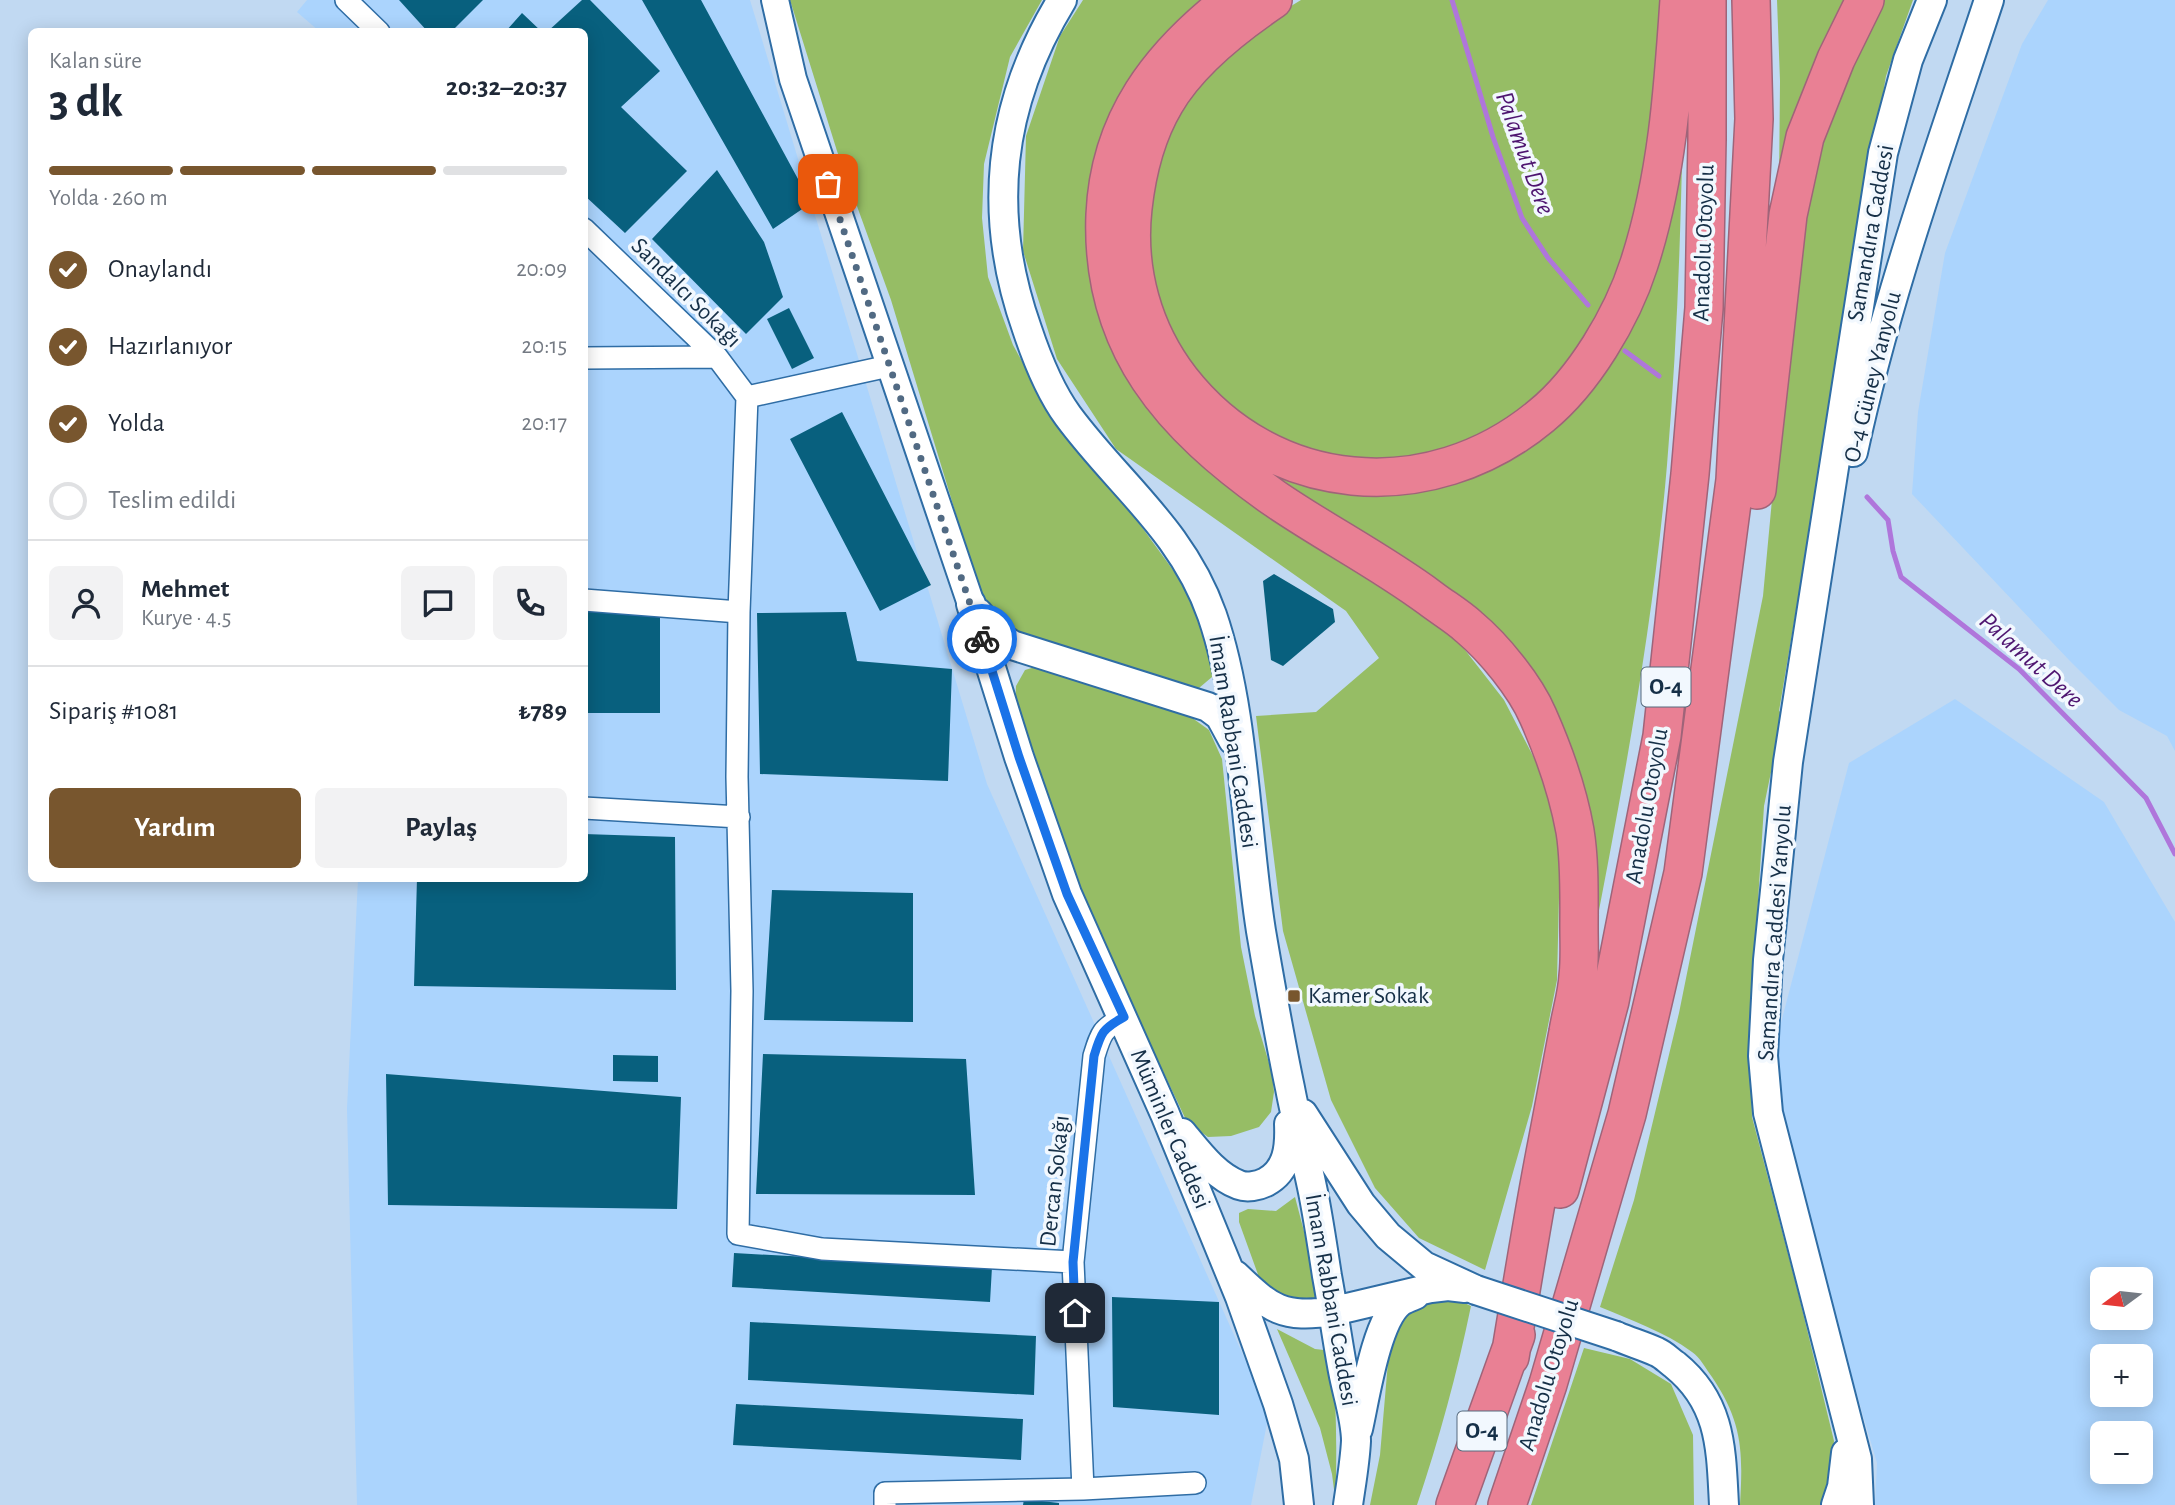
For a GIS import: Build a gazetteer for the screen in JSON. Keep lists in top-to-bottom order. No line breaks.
{"streets":{"highway":["Anadolu Otoyolu","O-4"],"main road":["Samandıra Caddesi","O-4 Güney Yanyolu","İmam Rabbani Caddesi","Samandıra Caddesi Yanyolu","Müminler Caddesi"],"street":["Sandalcı Sokağı","Dercan Sokağı"]},"crossings":[["Samandıra Caddesi","O-4 Güney Yanyolu"],["Samandıra Caddesi","Samandıra Caddesi Yanyolu"],["O-4 Güney Yanyolu","Samandıra Caddesi Yanyolu"],["Müminler Caddesi","Dercan Sokağı"]],"water":["Palamut Dere"],"places":{"transit":["Kamer Sokak"]},"north":"left","page":{"heading":["3 dk","Kalan süre","20:32–20:37"],"panel":["Mehmet","Kurye · 4.5","Sipariş #1081","₺789"],"bar":"Yolda · 260 m","list":[["Onaylandı","20:09"],["Hazırlanıyor","20:15"],["Yolda","20:17"],"Teslim edildi"],"buttons":["Yardım","Paylaş"],"map_buttons":["+","−"]}}
